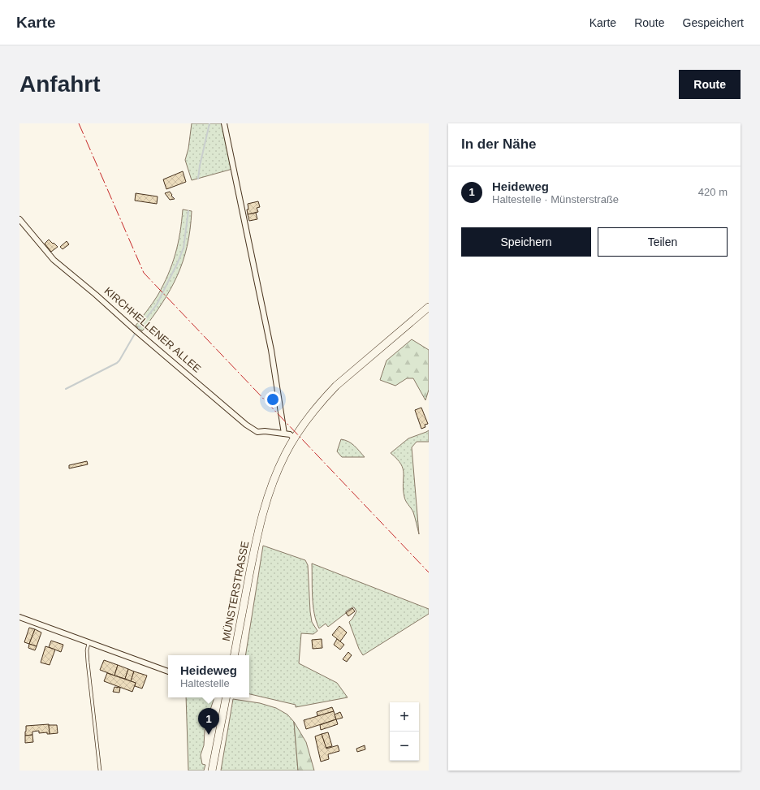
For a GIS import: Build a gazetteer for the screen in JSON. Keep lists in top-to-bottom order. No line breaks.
{"streets":{"main road":["MÜNSTERSTRASSE"],"street":["KIRCHHELLENER ALLEE"]},"crossings":[["KIRCHHELLENER ALLEE","MÜNSTERSTRASSE"]],"page":{"header":"Karte","nav":["Karte","Route","Gespeichert"],"buttons":["Route",["Speichern","Teilen"]],"title":"Anfahrt","heading":"In der Nähe","list":[{"mark":"1","name":"Heideweg","note":"Haltestelle · Münsterstraße","value":"420 m"}],"popup":["Heideweg","Haltestelle"],"map_buttons":["+","−"],"pins":"1"}}
